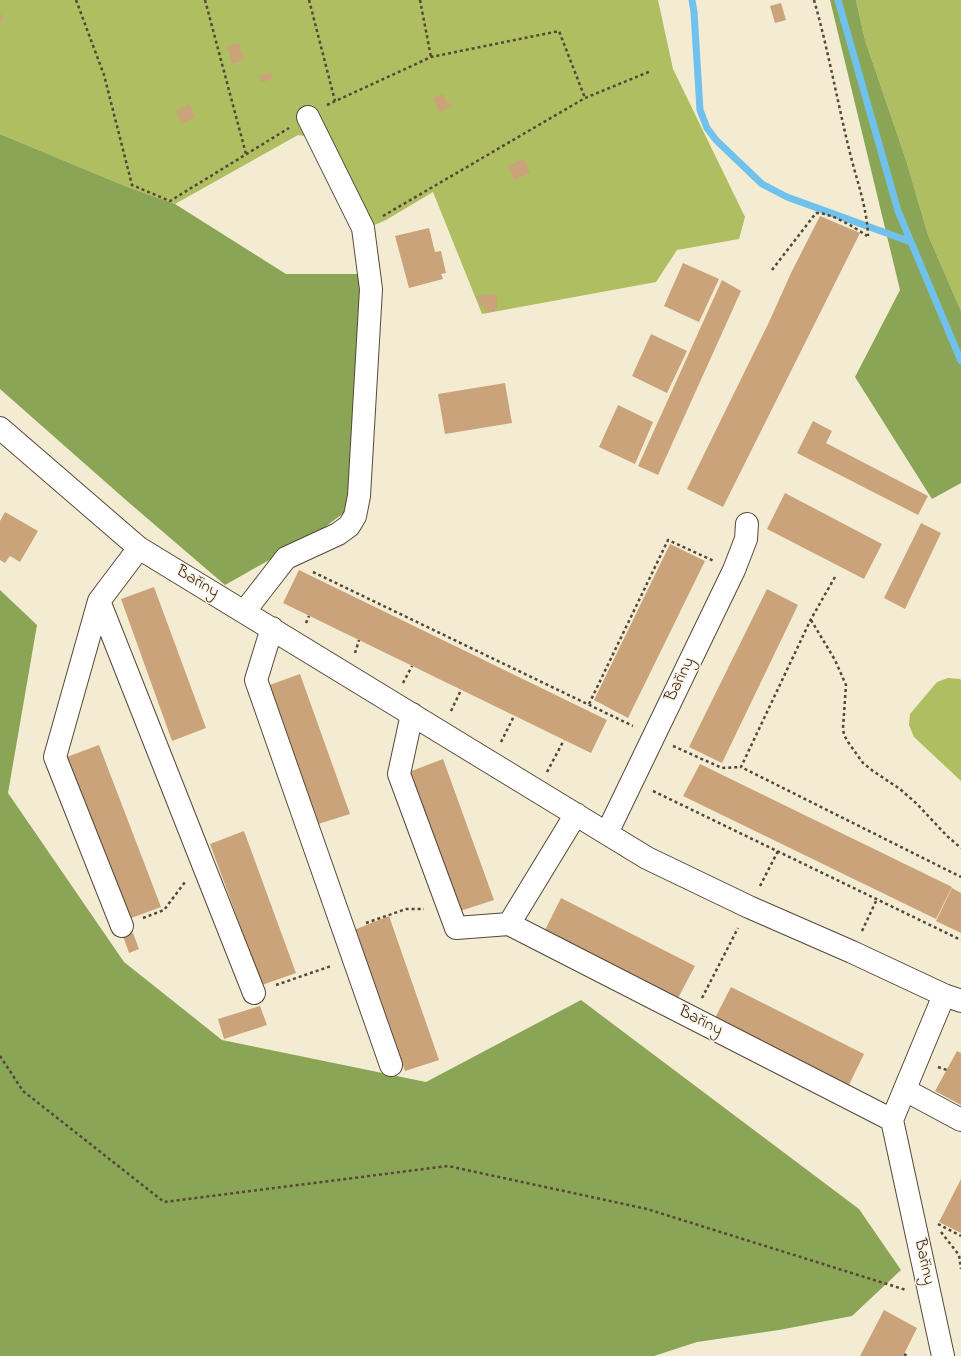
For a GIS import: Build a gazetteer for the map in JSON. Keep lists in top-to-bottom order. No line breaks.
{"streets":{"street":["Bařiny"]}}
